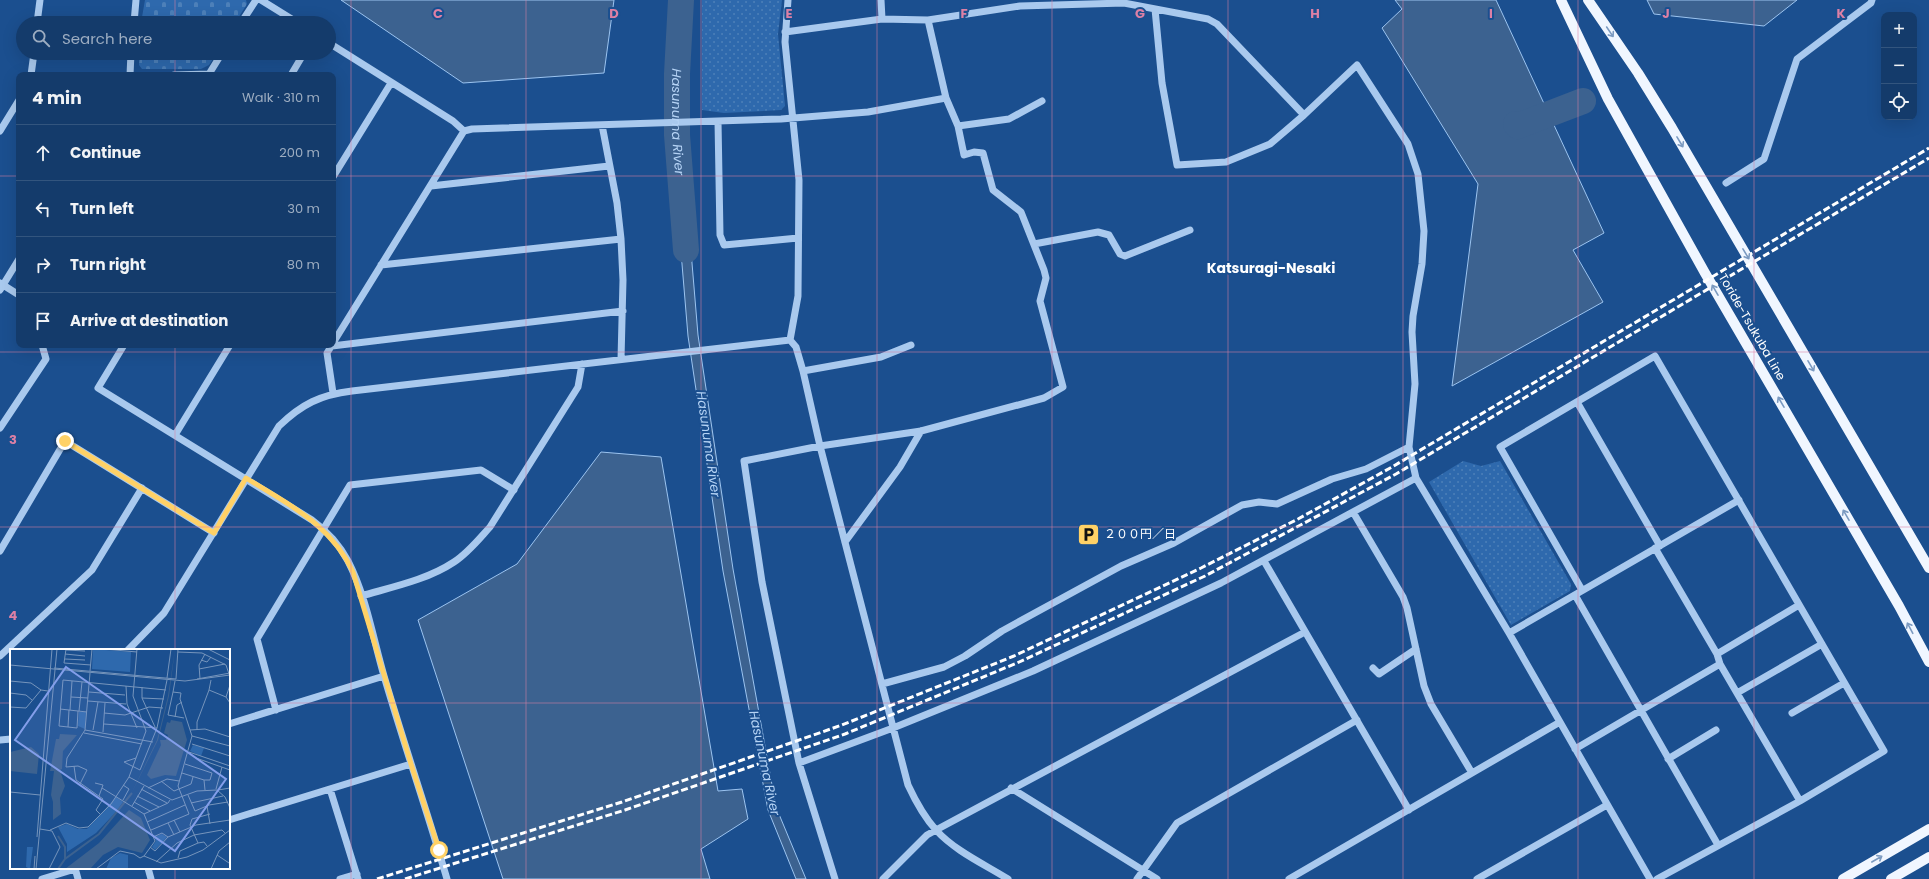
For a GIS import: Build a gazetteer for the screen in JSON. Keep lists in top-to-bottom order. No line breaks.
{"streets":{"main road":["Toride-Tsukuba Line"]},"districts":["Katsuragi-Nesaki"],"water":["Hasunuma River"],"places":{"parking":["２００円／日"]},"page":{"map_buttons":["+","−"],"search":"Search here","heading":["4 min","Walk · 310 m"],"list":[["Continue","200 m"],["Turn left","30 m"],["Turn right","80 m"],"Arrive at destination"]},"grid":{"columns":["C","D","E","F","G","H","I","J","K"],"rows":["3","4"]}}
